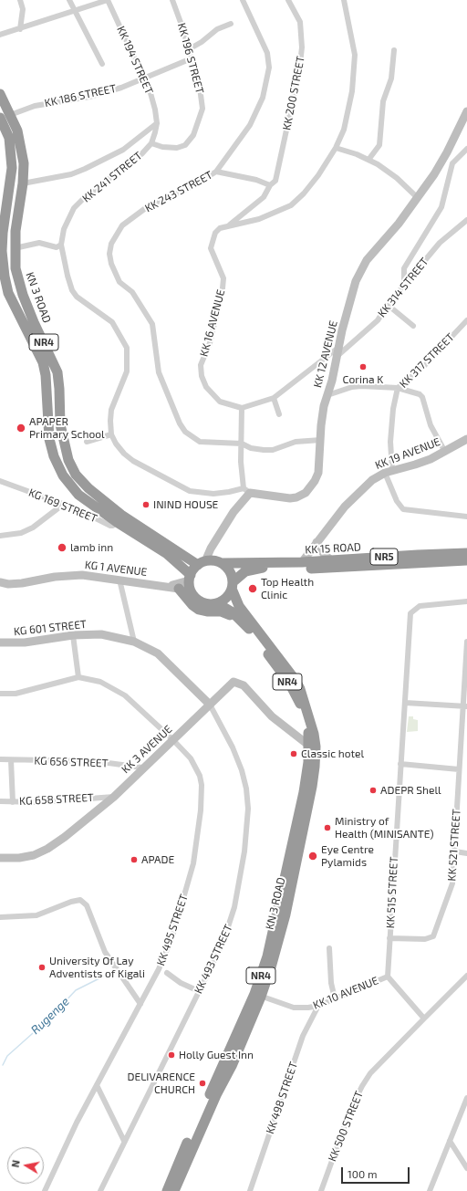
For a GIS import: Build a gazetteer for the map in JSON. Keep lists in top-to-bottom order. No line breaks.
{"streets":{"highway":["KN 3 ROAD","NR4","KK 15 ROAD","NR5"],"main road":["KK 12 AVENUE","KK 19 AVENUE","KG 1 AVENUE","KG 601 STREET","KK 3 AVENUE"],"street":["KK 196 STREET","KK 194 STREET","KK 200 STREET","KK 186 STREET","KK 241 STREET","KK 243 STREET","KK 314 STREET","KK 16 AVENUE","KK 317 STREET","KG 169 STREET","KG 656 STREET","KG 658 STREET","KK 521 STREET","KK 515 STREET","KK 495 STREET","KK 493 STREET","KK 10 AVENUE","KK 498 STREET","KK 500 STREET"]},"crossings":[["KK 196 STREET","KK 186 STREET"],["KK 196 STREET","KK 241 STREET"],["KK 194 STREET","KK 186 STREET"],["KK 200 STREET","KK 16 AVENUE"],["KK 186 STREET","KN 3 ROAD"],["KK 243 STREET","KK 12 AVENUE"],["KK 314 STREET","KK 12 AVENUE"],["KN 3 ROAD","NR4"],["KN 3 ROAD","KG 169 STREET"],["KN 3 ROAD","KK 3 AVENUE"],["KN 3 ROAD","KK 10 AVENUE"],["NR4","KK 15 ROAD"],["NR4","KG 1 AVENUE"],["KK 317 STREET","KK 19 AVENUE"],["KK 19 AVENUE","KK 15 ROAD"],["KK 15 ROAD","KG 1 AVENUE"],["KG 601 STREET","KK 3 AVENUE"],["KG 601 STREET","KK 493 STREET"],["KK 3 AVENUE","KG 656 STREET"],["KK 3 AVENUE","KG 658 STREET"],["KK 3 AVENUE","KK 495 STREET"],["KK 3 AVENUE","KK 493 STREET"],["KK 521 STREET","KK 515 STREET"],["KK 515 STREET","KK 10 AVENUE"],["KK 10 AVENUE","KK 498 STREET"],["KK 10 AVENUE","KK 500 STREET"]],"water":["Rugenge"],"places":["Corina K","APAPER Primary School","ININD HOUSE","lamb inn","Top Health Clinic","Classic hotel","ADEPR Shell","Ministry of Health (MINISANTE)","Eye Centre Pylamids","APADE","University Of Lay Adventists of Kigali","Holly Guest Inn","DELIVARENCE CHURCH"],"scale_bar":"100 m","north":"left"}
